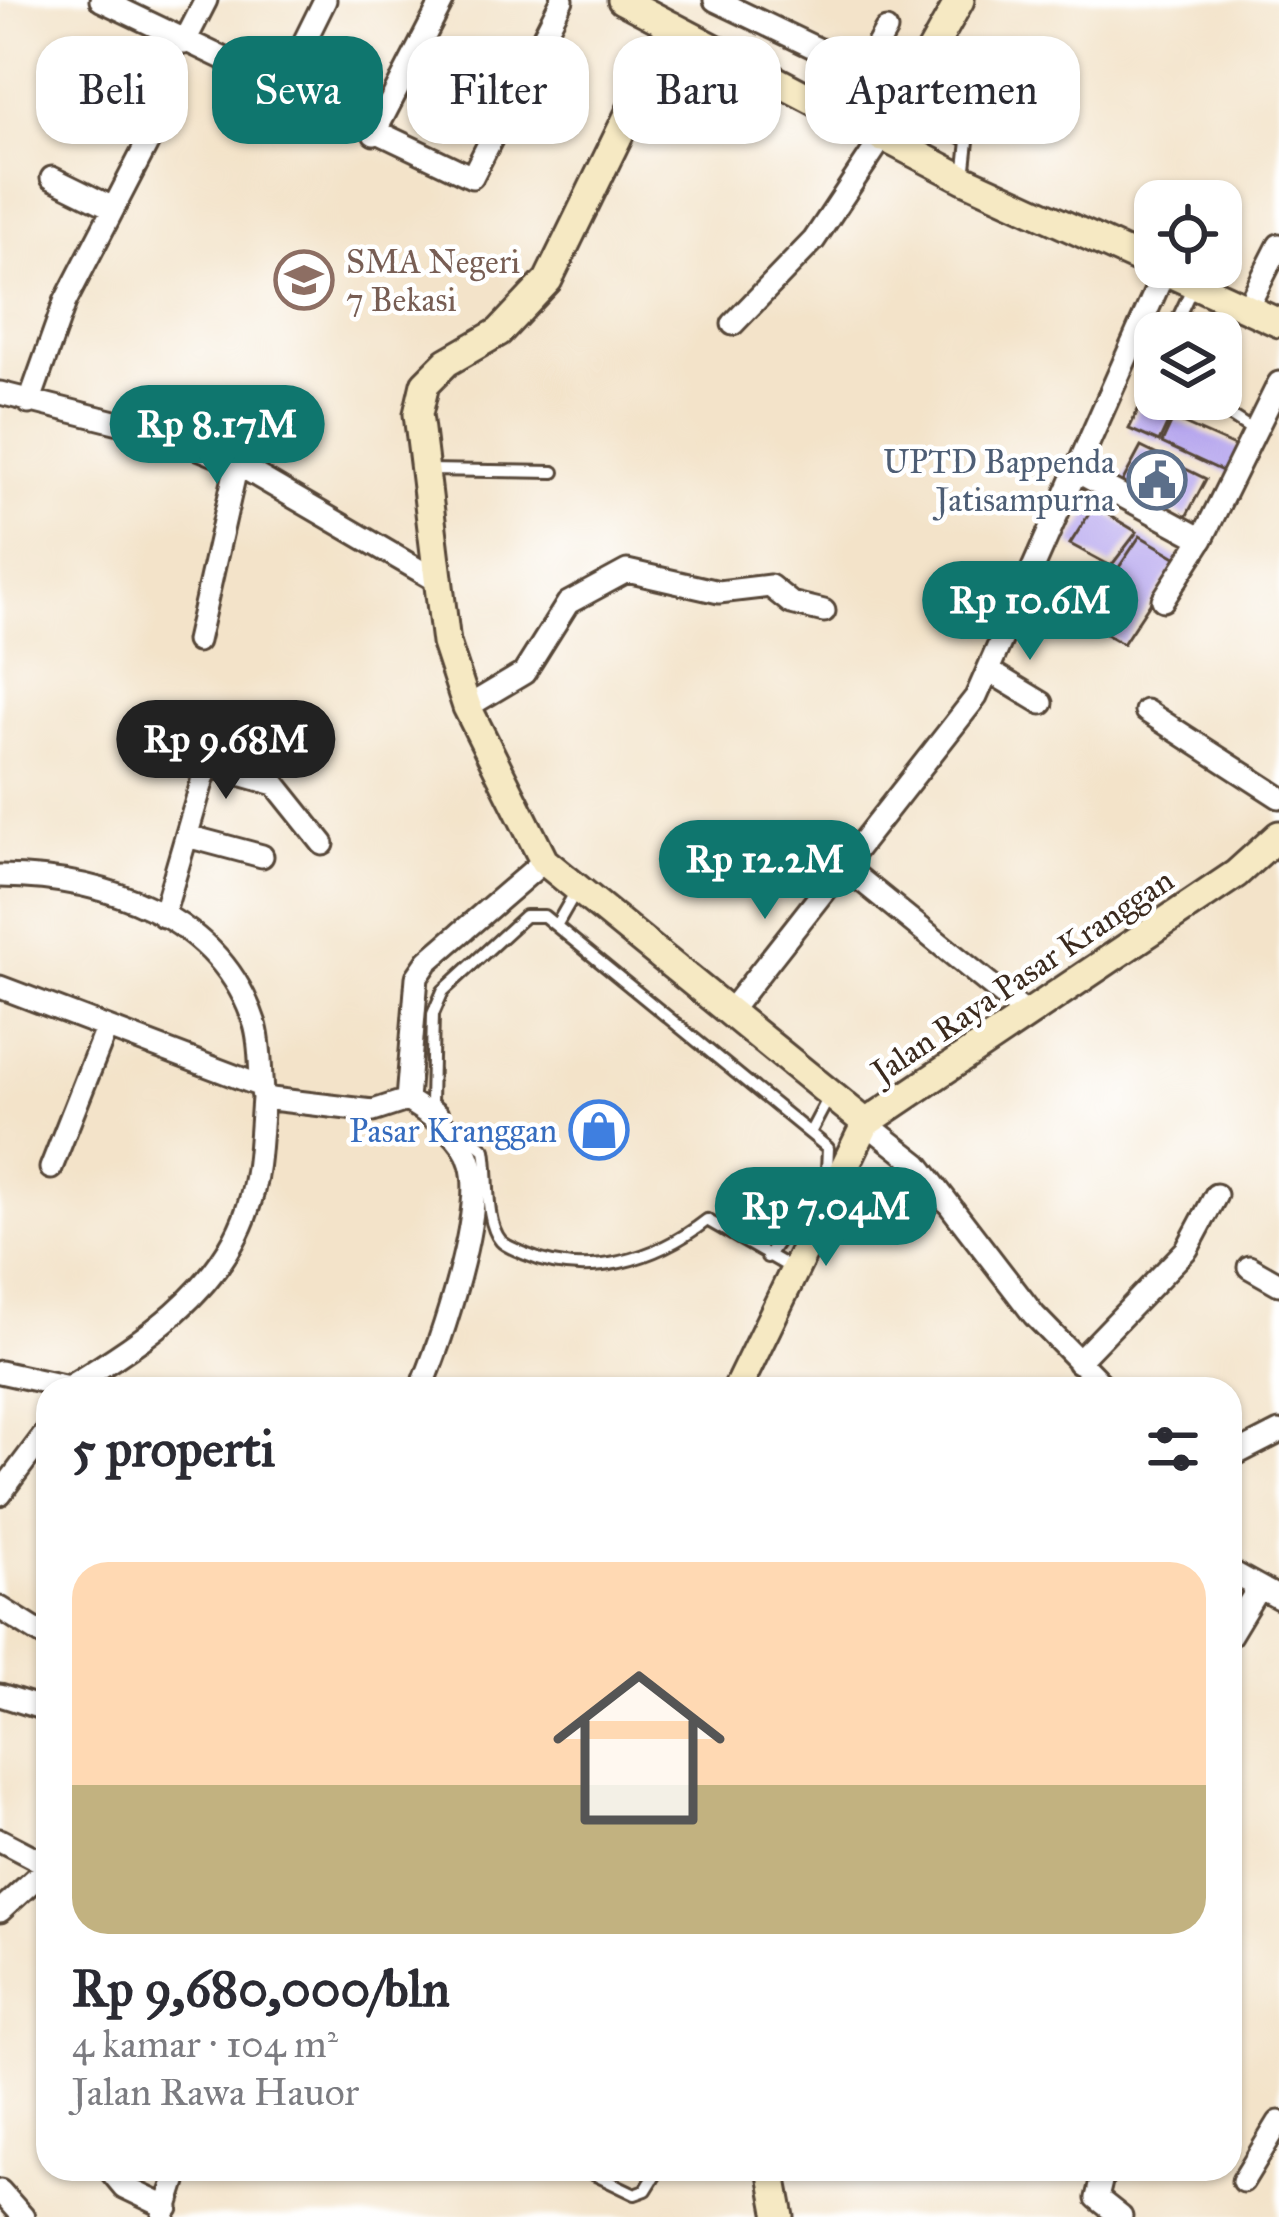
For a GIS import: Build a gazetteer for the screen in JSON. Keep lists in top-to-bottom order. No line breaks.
{"streets":{"main road":["Jalan Raya Pasar Kranggan"]},"places":{"school or university":["SMA Negeri 7 Bekasi"],"public building":["UPTD Bappenda Jatisampurna"],"shop":["Pasar Kranggan"]},"page":{"chip":["Beli","Sewa","Filter","Baru","Apartemen"],"price":["Rp 8.17M","Rp 10.6M","Rp 9.68M","Rp 12.2M","Rp 7.04M"],"heading":"5 properti","list":[{"name":"Rp 9,680,000/bln","note":"4 kamar · 104 m² · Jalan Rawa Hauor"}]}}
